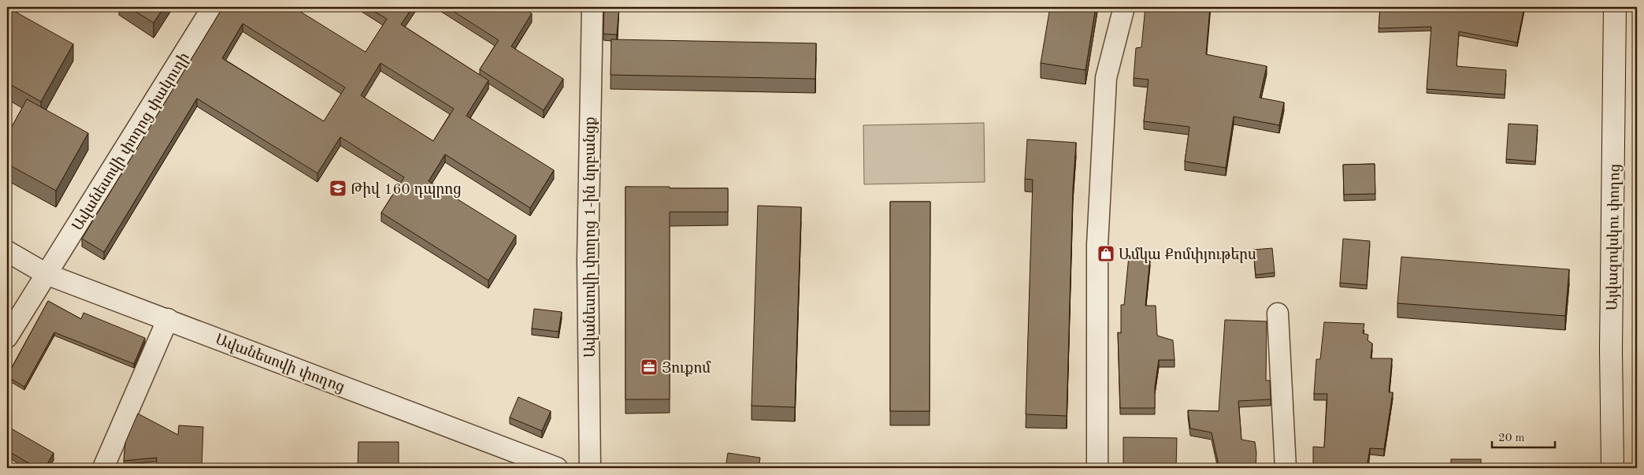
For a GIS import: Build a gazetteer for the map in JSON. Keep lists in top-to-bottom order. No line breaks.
{"streets":{"main road":["Այվազովսկու փողոց"],"street":["Ավանեսովի փողոց փակուղի","Ավանեսովի փողոց 1-ին նրբանցք","Ավանեսովի փողոց"]},"crossings":[["Ավանեսովի փողոց փակուղի","Ավանեսովի փողոց"]],"places":{"school or university":["Թիվ 160 դպրոց"],"shop":["Ամկա Քոմփյութերս"],"office":["Յուքոմ"]},"scale_bar":"20 m"}
